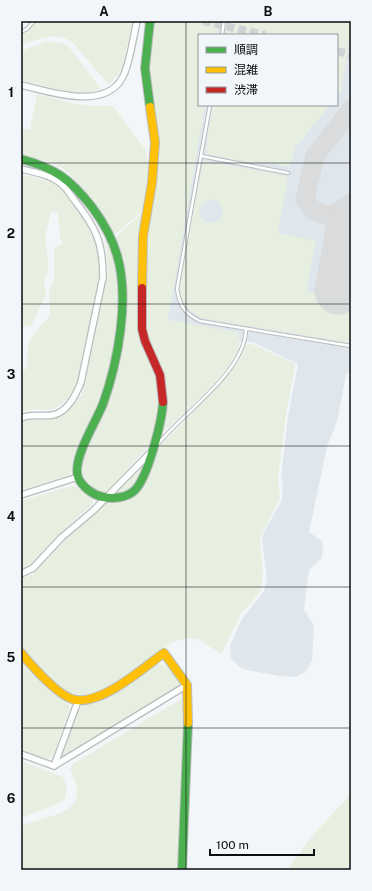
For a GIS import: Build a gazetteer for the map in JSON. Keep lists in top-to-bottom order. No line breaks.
{"legend":["順調","混雑","渋滞"],"scale_bar":"100 m","grid":{"columns":["A","B"],"rows":["1","2","3","4","5","6"]}}
